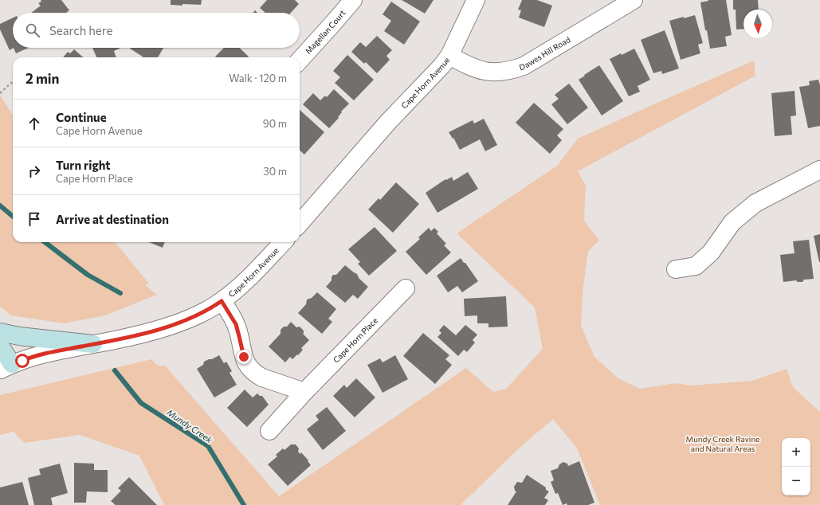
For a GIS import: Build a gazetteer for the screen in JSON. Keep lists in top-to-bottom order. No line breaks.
{"streets":{"street":["Magellan Court","Dawes Hill Road","Cape Horn Avenue","Cape Horn Place"]},"crossings":[["Dawes Hill Road","Cape Horn Avenue"]],"water":["Mundy Creek"],"parks":["Mundy Creek Ravine and Natural Areas"],"north":"bottom","page":{"search":"Search here","heading":["2 min","Walk · 120 m"],"list":[["Continue","Cape Horn Avenue","90 m"],["Turn right","Cape Horn Place","30 m"],"Arrive at destination"],"map_buttons":["+","−"]}}
